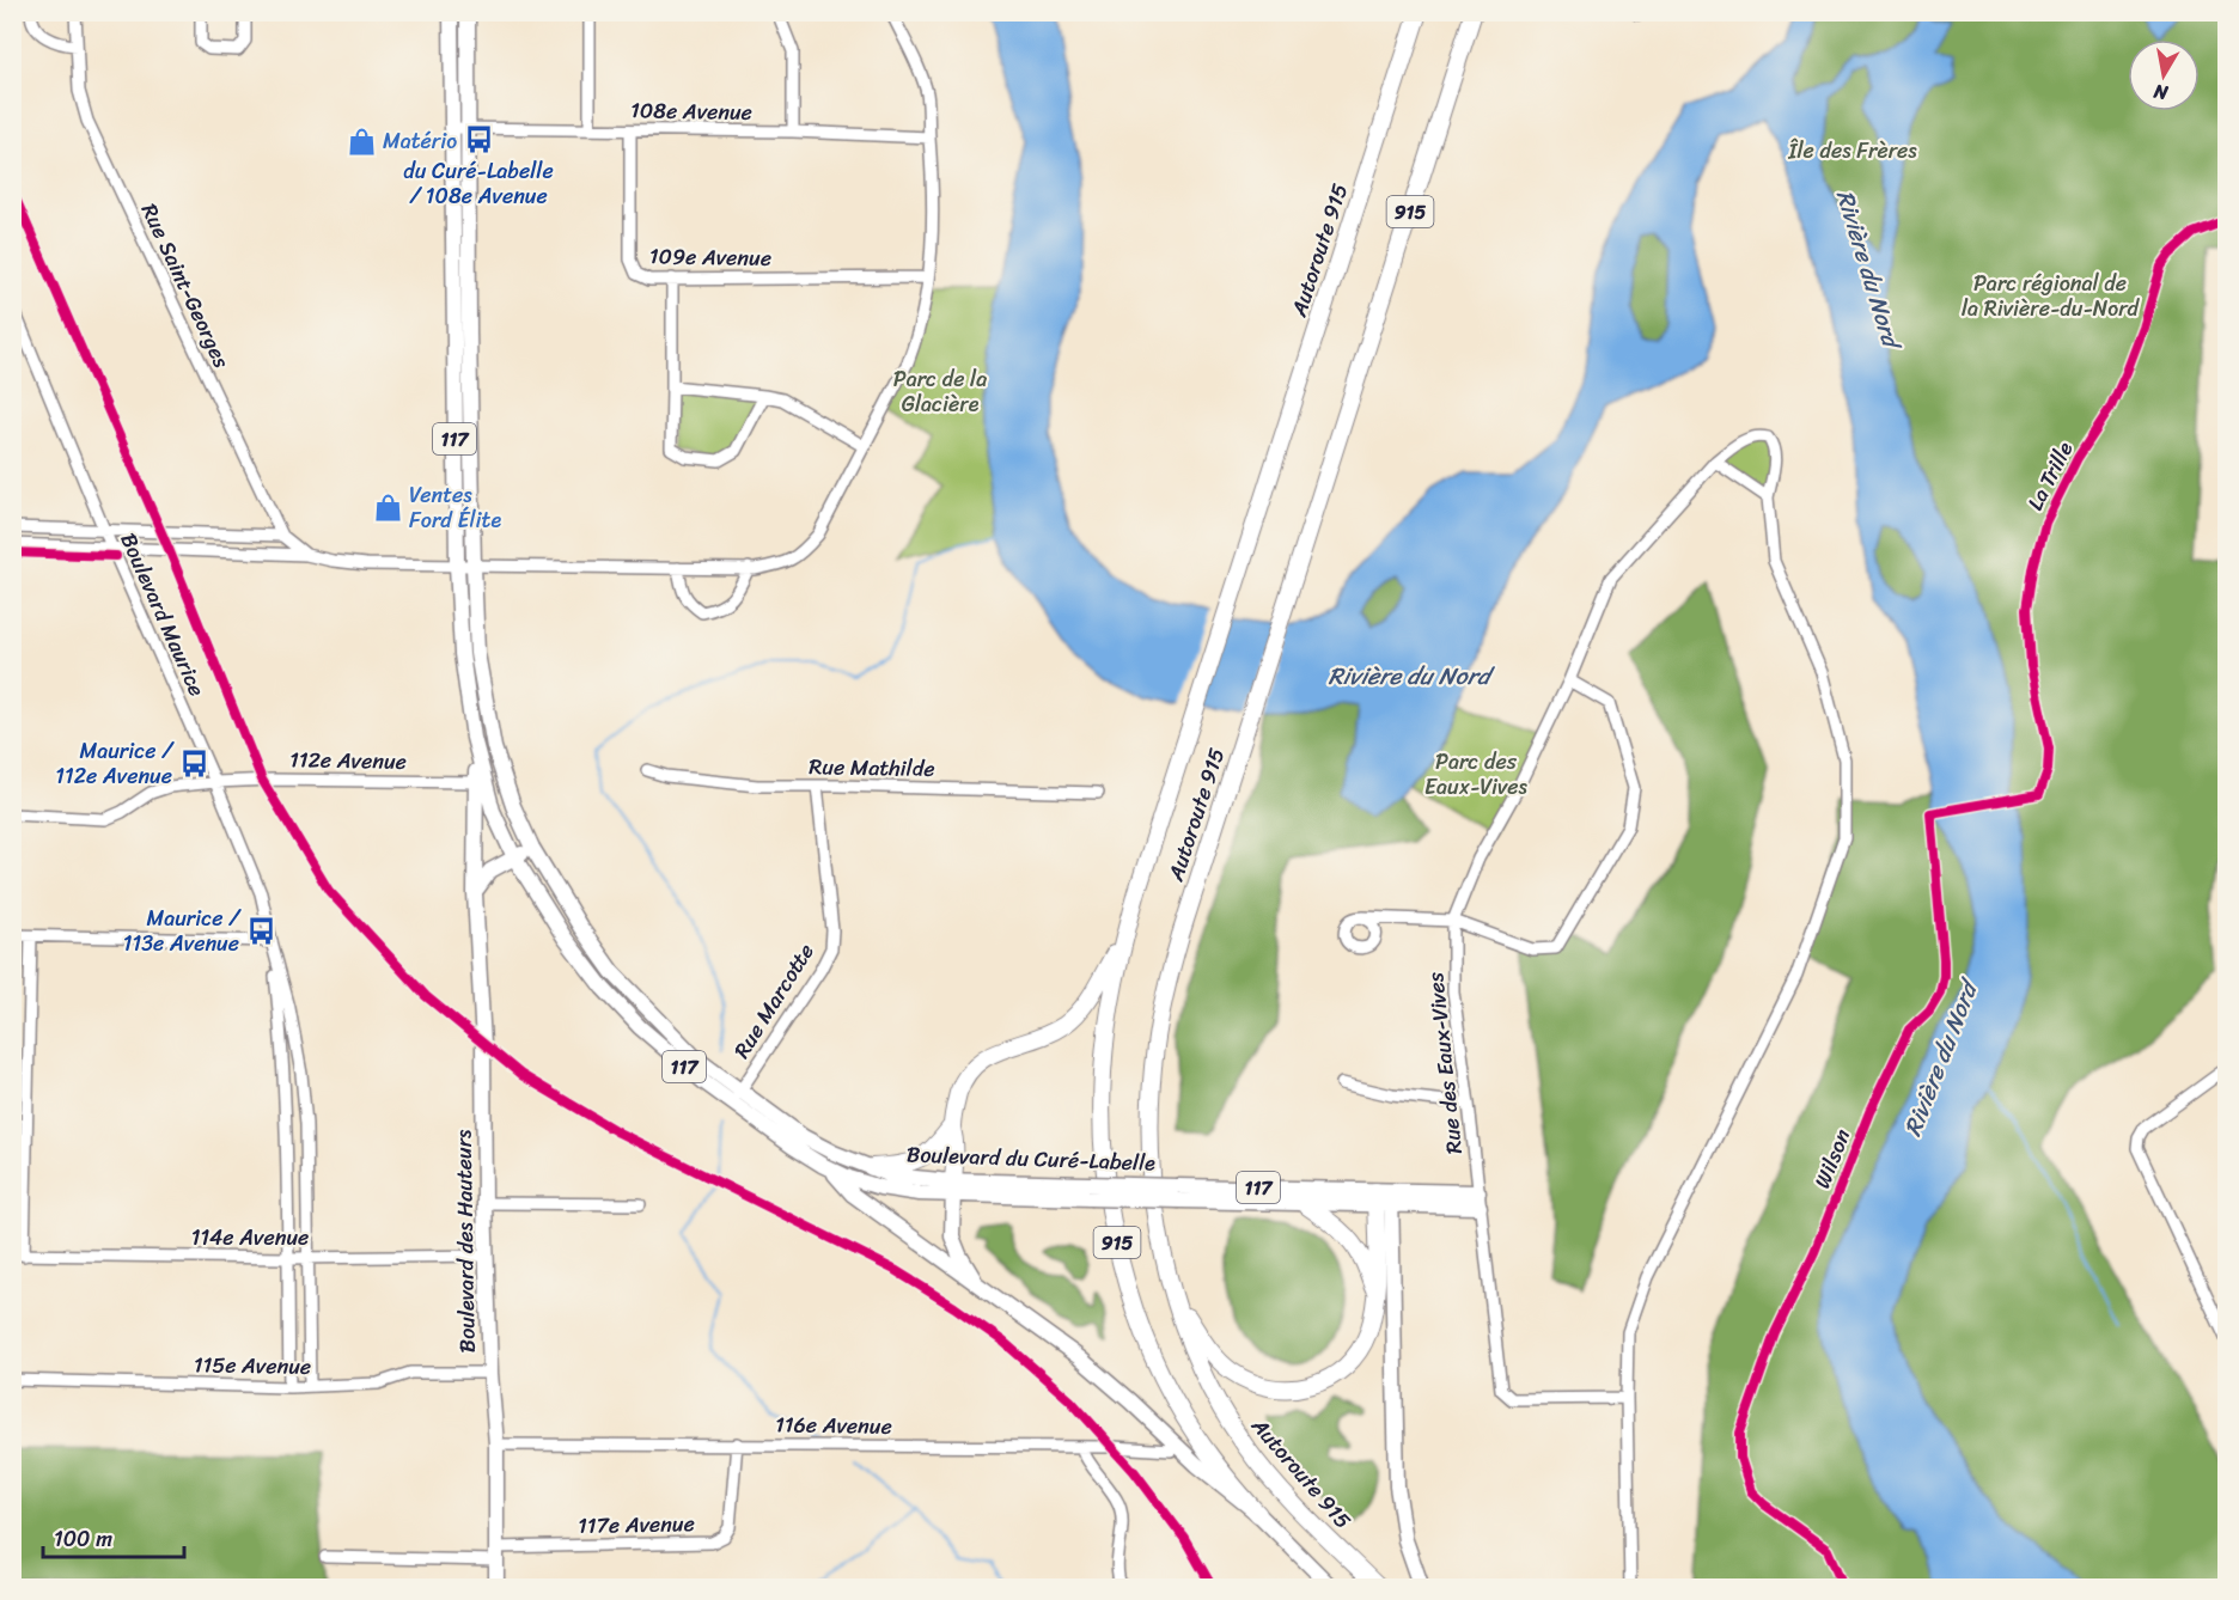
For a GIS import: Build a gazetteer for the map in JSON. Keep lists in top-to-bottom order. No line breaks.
{"streets":{"highway":["915","Autoroute 915"],"main road":["117","Boulevard du Curé-Labelle","Boulevard des Hauteurs"],"street":["108e Avenue","109e Avenue","Rue Saint-Georges","Boulevard Maurice","112e Avenue","Rue Mathilde","Rue Marcotte","Rue des Eaux-Vives","114e Avenue","115e Avenue","116e Avenue","117e Avenue"],"cycle path":["La Trille"]},"crossings":[["108e Avenue","109e Avenue"],["108e Avenue","Boulevard du Curé-Labelle"],["117","Rue des Eaux-Vives"],["117","Boulevard du Curé-Labelle"],["Boulevard Maurice","112e Avenue"],["Boulevard Maurice","114e Avenue"],["Boulevard Maurice","115e Avenue"],["112e Avenue","Boulevard des Hauteurs"],["Rue Mathilde","Rue Marcotte"],["Rue Marcotte","Boulevard du Curé-Labelle"],["Boulevard du Curé-Labelle","Boulevard des Hauteurs"],["114e Avenue","Boulevard des Hauteurs"],["Boulevard des Hauteurs","115e Avenue"],["Boulevard des Hauteurs","116e Avenue"],["Boulevard des Hauteurs","117e Avenue"],["116e Avenue","117e Avenue"]],"water":["Rivière du Nord"],"parks":["Île des Frères","Parc régional de la Rivière-du-Nord","Parc de la Glacière","Parc des Eaux-Vives"],"places":{"bus stop":["du Curé-Labelle / 108e Avenue","Maurice / 112e Avenue","Maurice / 113e Avenue"],"shop":["Matério","Ventes Ford Élite"]},"scale_bar":"100 m","north":"bottom"}
